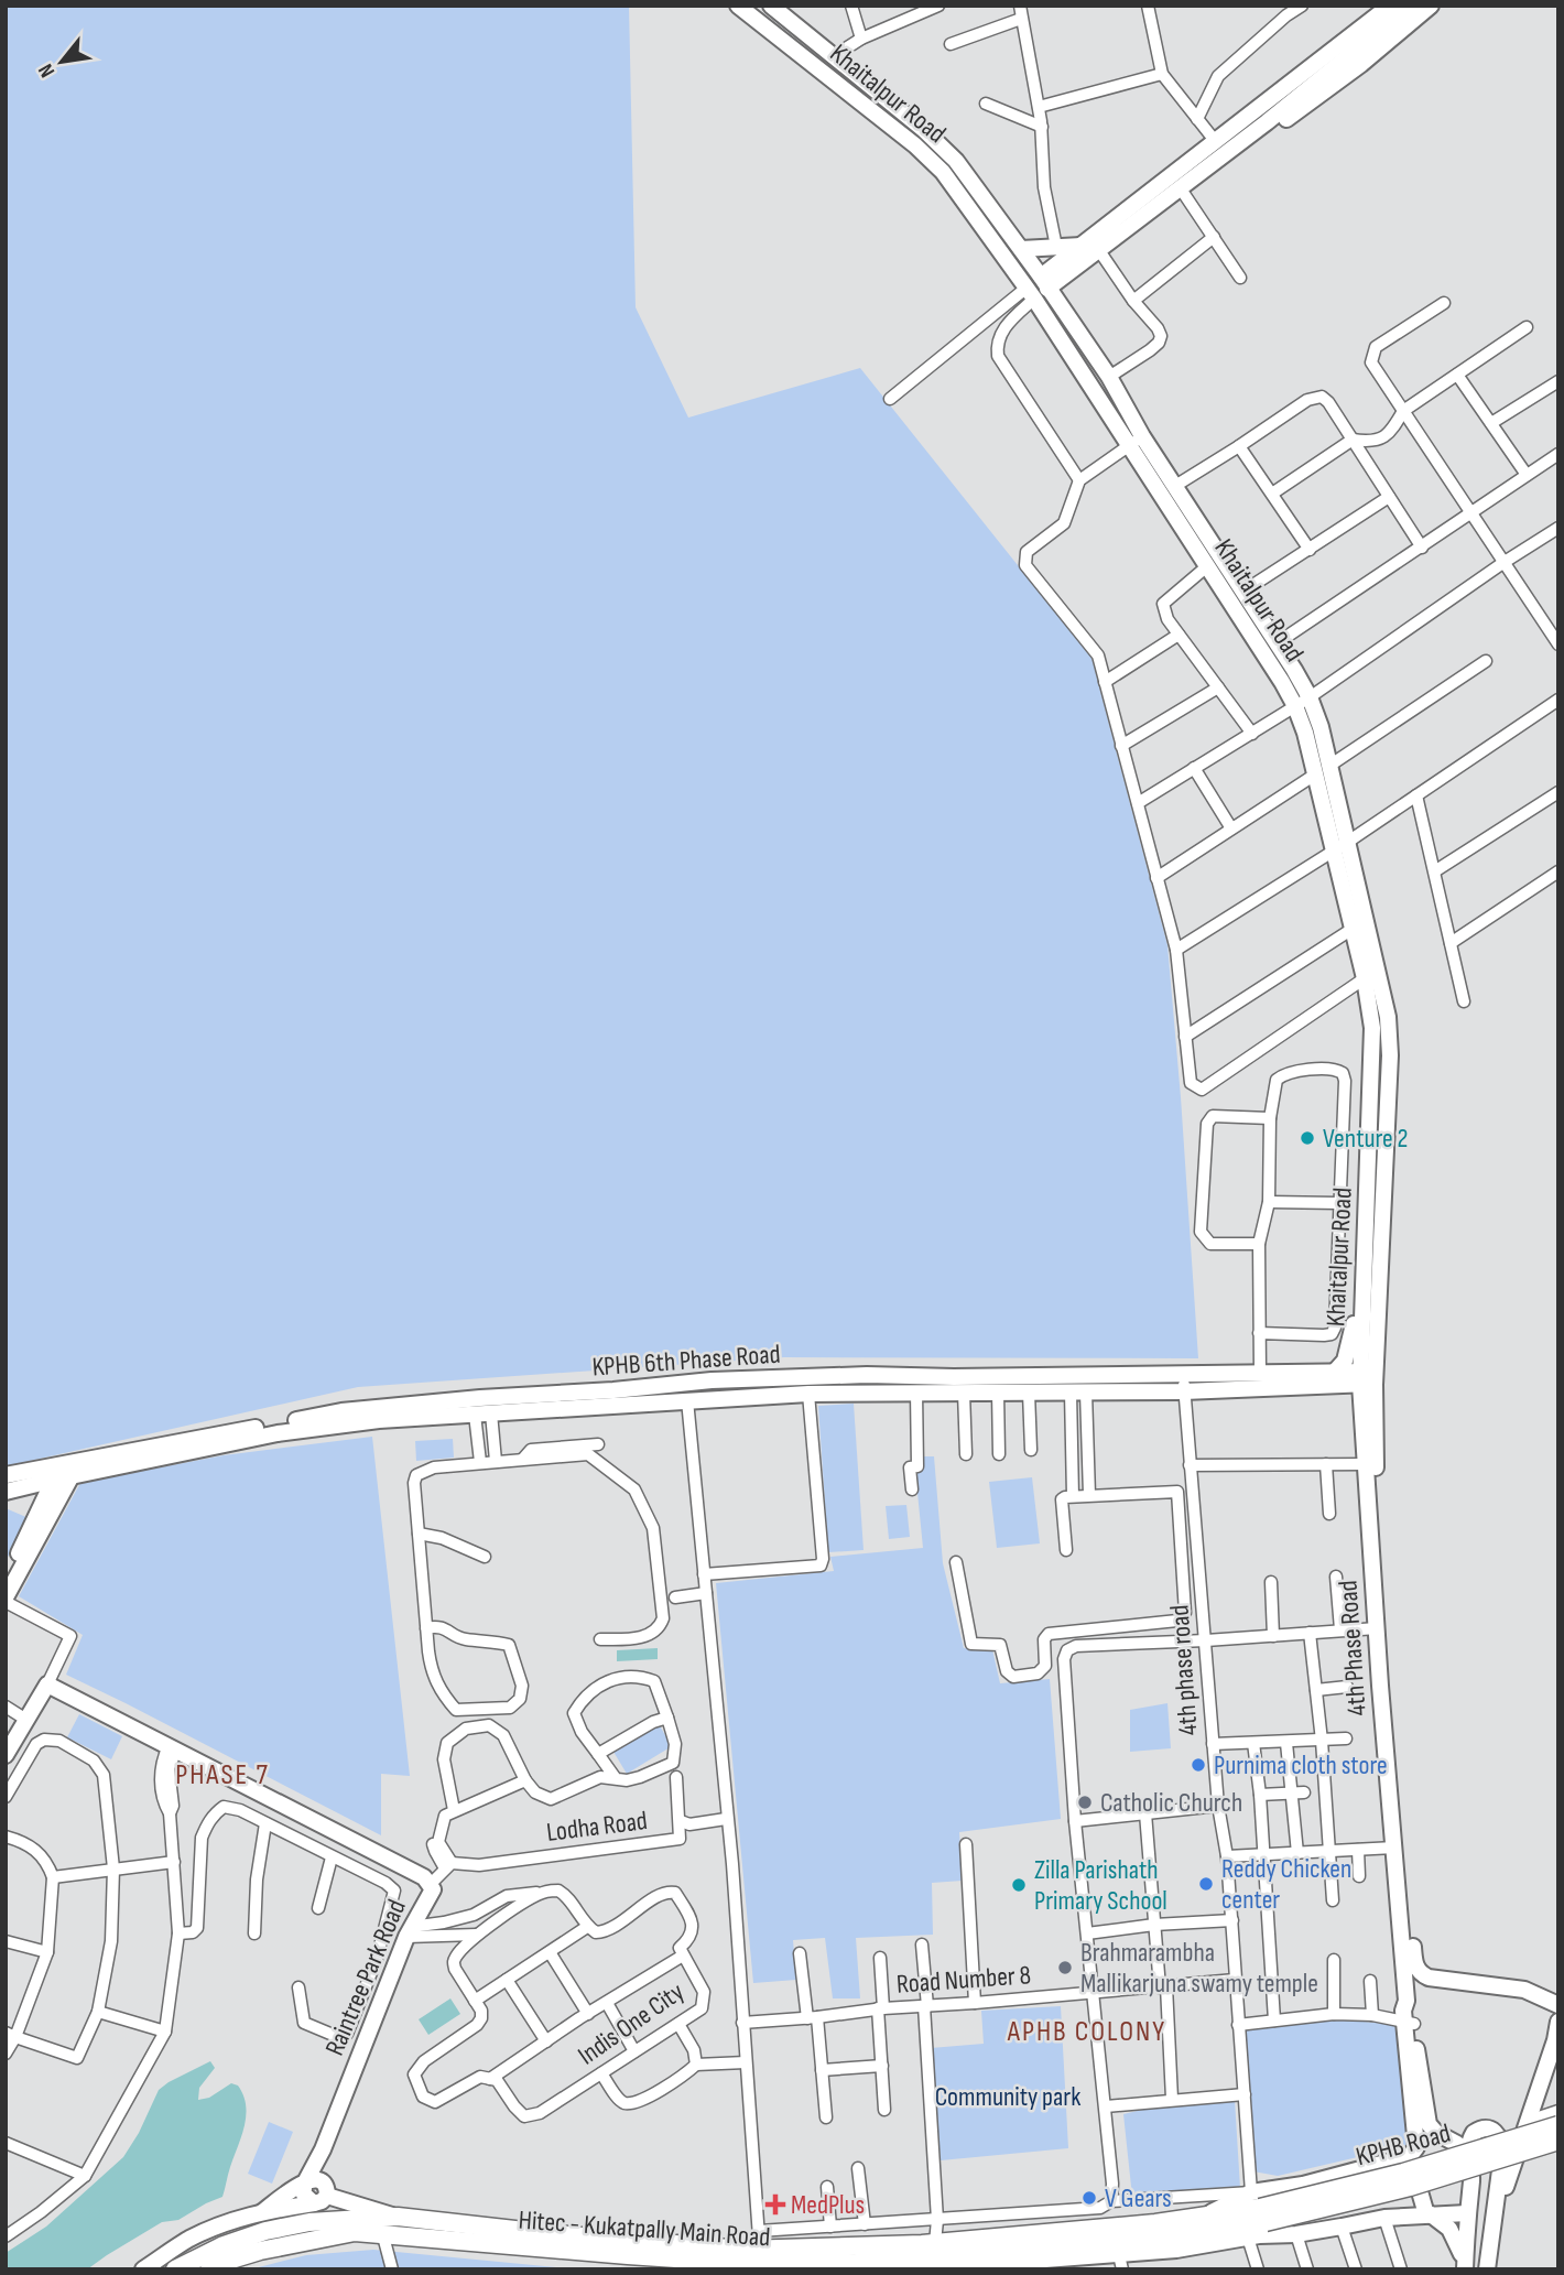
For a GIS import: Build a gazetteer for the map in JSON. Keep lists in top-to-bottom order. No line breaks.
{"streets":{"main road":["KPHB Road","Hitec - Kukatpally Main Road"],"street":["Khaitalpur Road","KPHB 6th Phase Road","4th Phase Road","4th phase road","Lodha Road","Raintree Park Road","Road Number 8","Indis One City"]},"crossings":[["Khaitalpur Road","KPHB 6th Phase Road"],["Khaitalpur Road","4th Phase Road"],["KPHB 6th Phase Road","4th Phase Road"],["KPHB 6th Phase Road","4th phase road"],["4th phase road","Road Number 8"],["4th phase road","KPHB Road"],["4th phase road","Hitec - Kukatpally Main Road"],["KPHB Road","Hitec - Kukatpally Main Road"]],"districts":["PHASE 7","APHB COLONY"],"parks":["Community park"],"places":{"other":["Venture 2","Purnima cloth store","Catholic Church","Reddy Chicken center","Zilla Parishath Primary School","Brahmarambha Mallikarjuna swamy temple","V Gears"],"health":["MedPlus"]},"north":"bottom left"}
